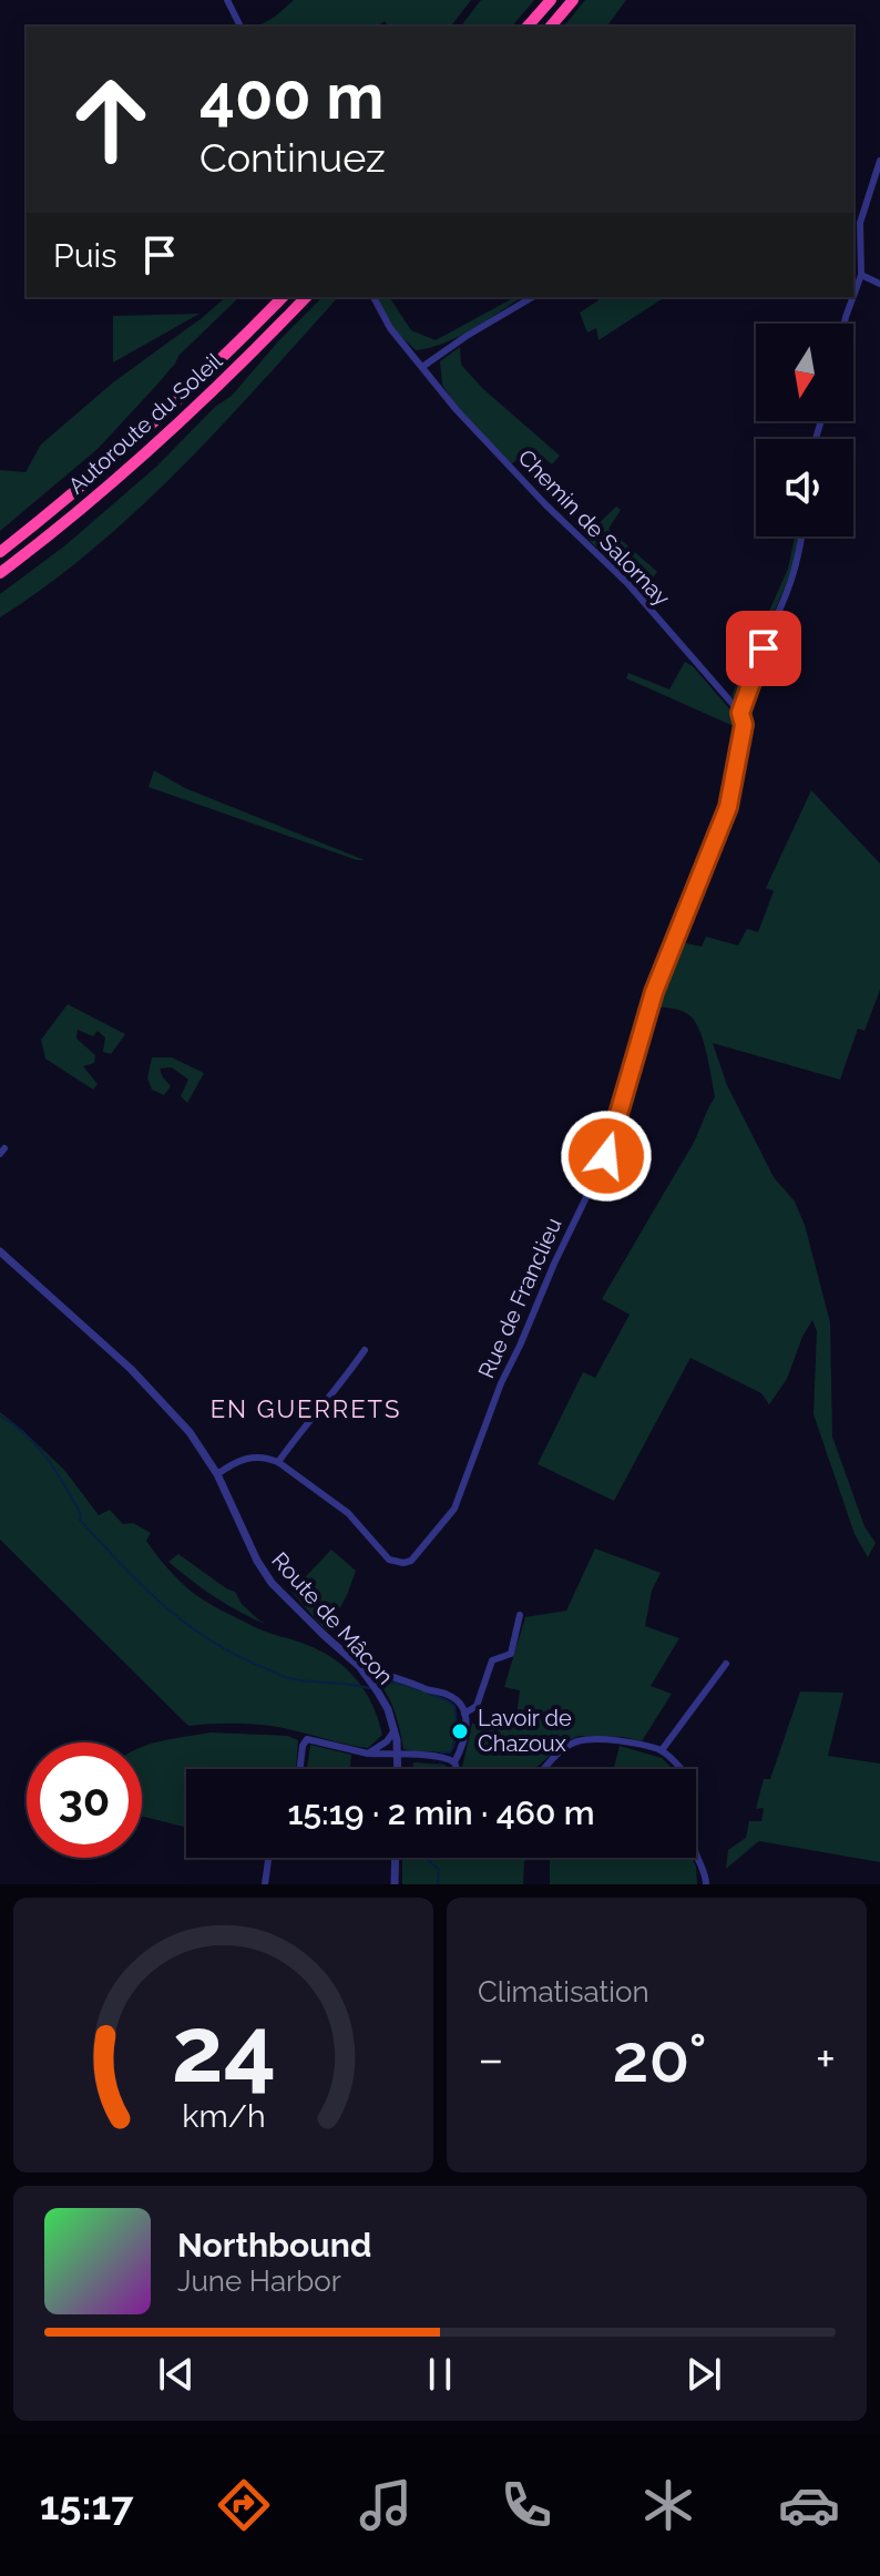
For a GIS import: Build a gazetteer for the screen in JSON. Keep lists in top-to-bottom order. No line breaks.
{"streets":{"highway":["Autoroute du Soleil"],"street":["Chemin de Salornay","Rue de Franclieu","Route de Mâcon"]},"crossings":[["Chemin de Salornay","Rue de Franclieu"]],"districts":["EN GUERRETS"],"places":["Lavoir de Chazoux"],"north":"bottom","page":{"turn":["400 m","Continuez"],"then":"Puis","limit":"30","trip":"15:19 · 2 min · 460 m","tile":"Climatisation","heat":["−","20°","+"],"song":["Northbound","June Harbor"],"tabs":"15:17","gauge":["24","km/h"]}}
